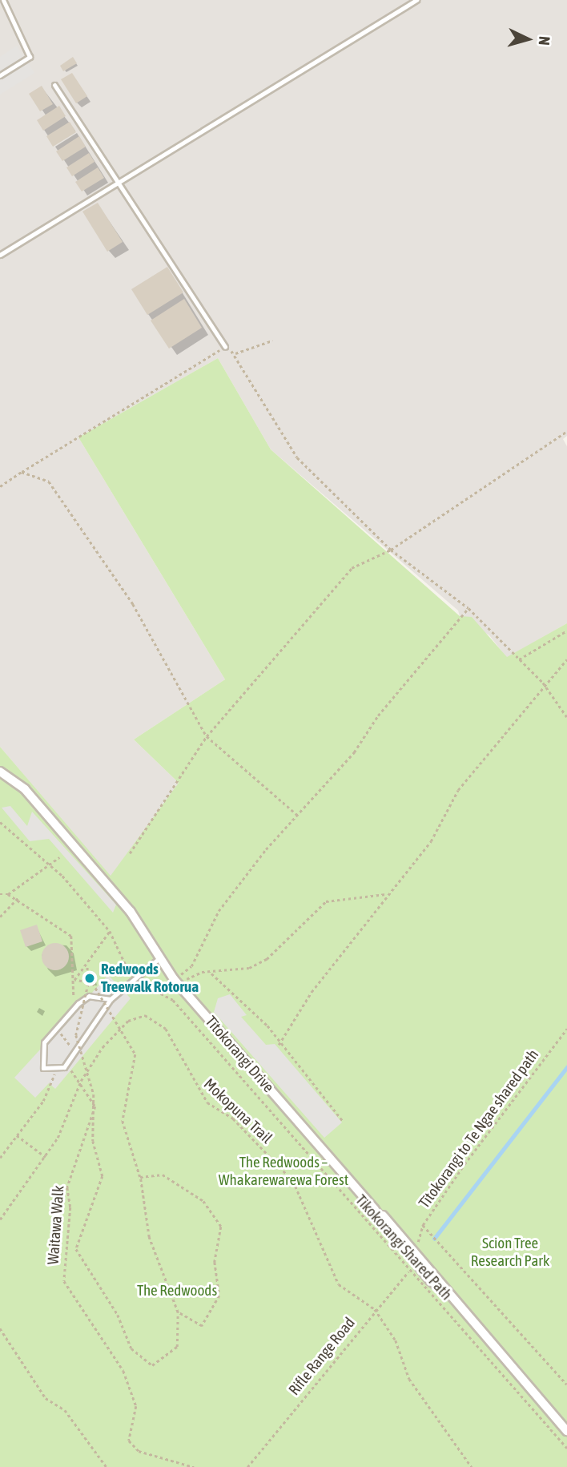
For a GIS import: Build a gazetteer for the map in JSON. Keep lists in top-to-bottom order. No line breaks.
{"streets":{"street":["Tītokorangi Drive"],"path":["Mokopuna Trail","Tītokorangi to Te Ngae shared path","Waitawa Walk","Tikokorangi Shared Path","Rifle Range Road"]},"crossings":[["Tītokorangi Drive","Rifle Range Road"],["Mokopuna Trail","Waitawa Walk"],["Mokopuna Trail","Rifle Range Road"],["Tikokorangi Shared Path","Rifle Range Road"]],"parks":["The Redwoods – Whakarewarewa Forest","Scion Tree Research Park","The Redwoods"],"places":["Redwoods Treewalk Rotorua"],"north":"right"}
